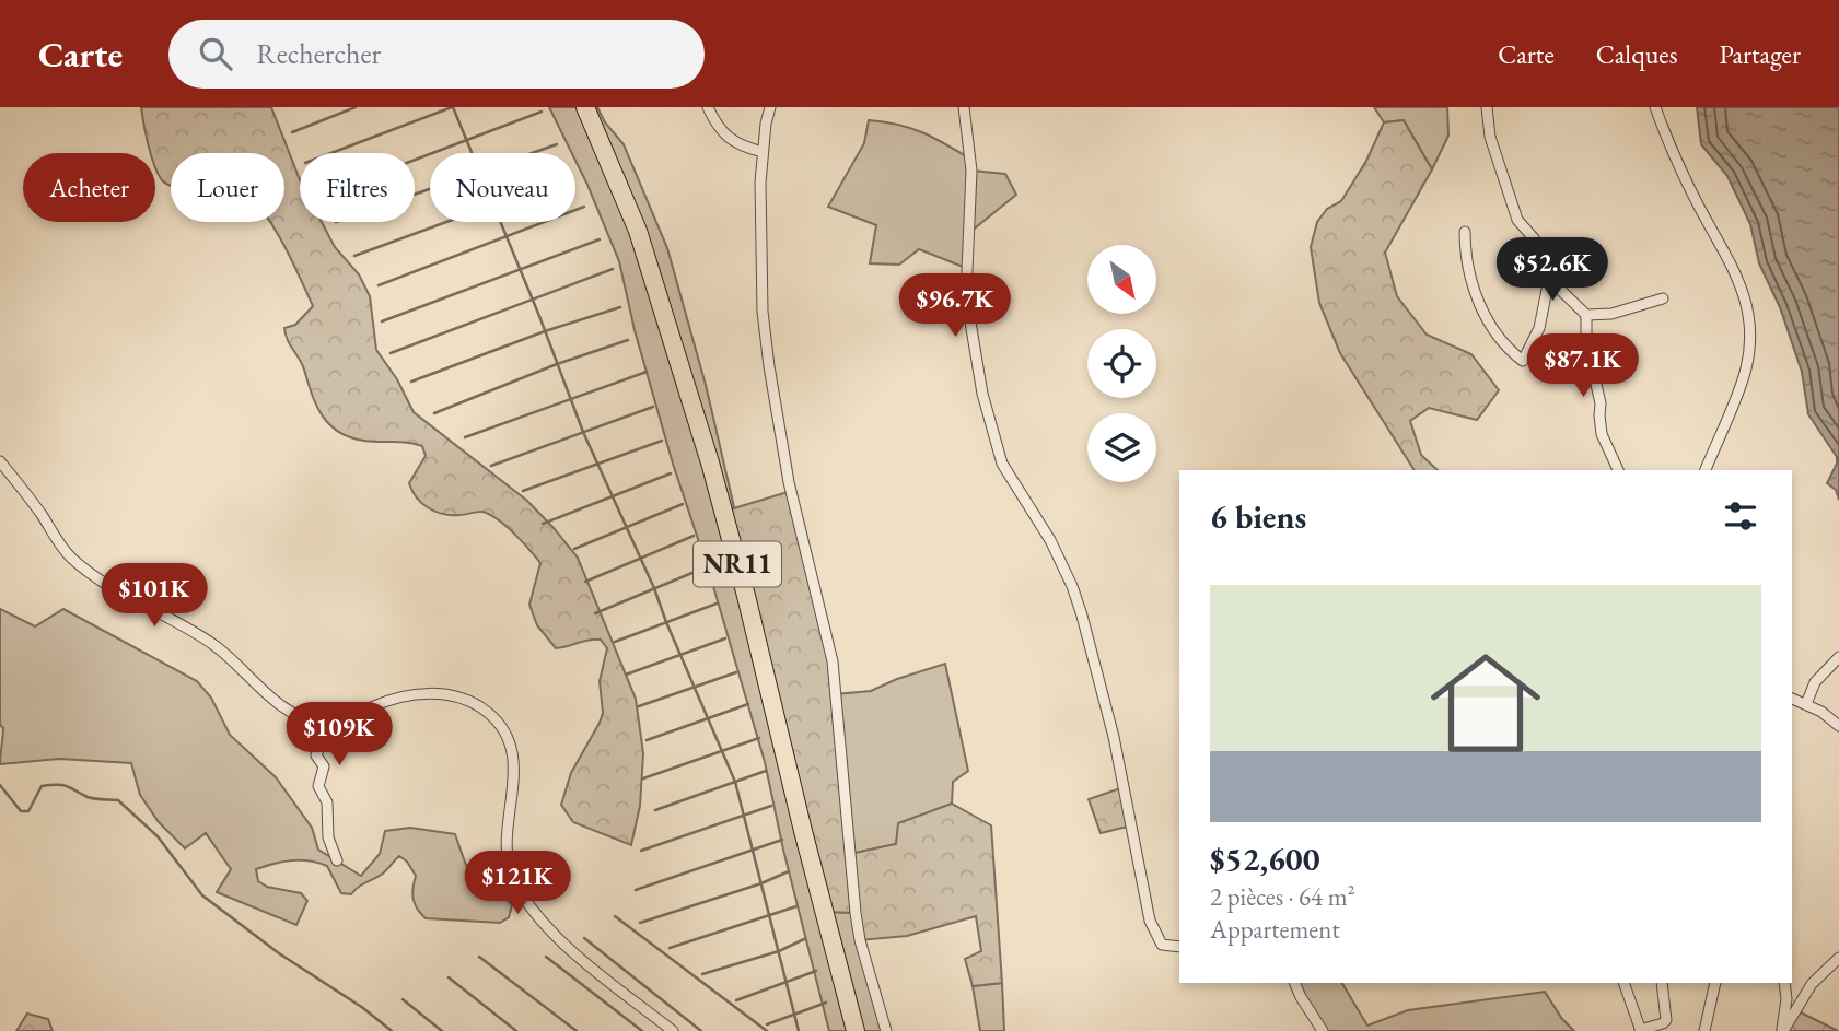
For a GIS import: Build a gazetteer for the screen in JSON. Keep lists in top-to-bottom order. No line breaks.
{"streets":{"highway":["NR11"]},"north":"bottom right","page":{"header":"Carte","search":"Rechercher","nav":["Carte","Calques","Partager"],"chip":["Acheter","Louer","Filtres","Nouveau"],"price":["$52.6K","$96.7K","$87.1K","$101K","$109K","$121K"],"heading":"6 biens","list":[{"name":"$52,600","note":"2 pièces · 64 m² · Appartement"}]}}
